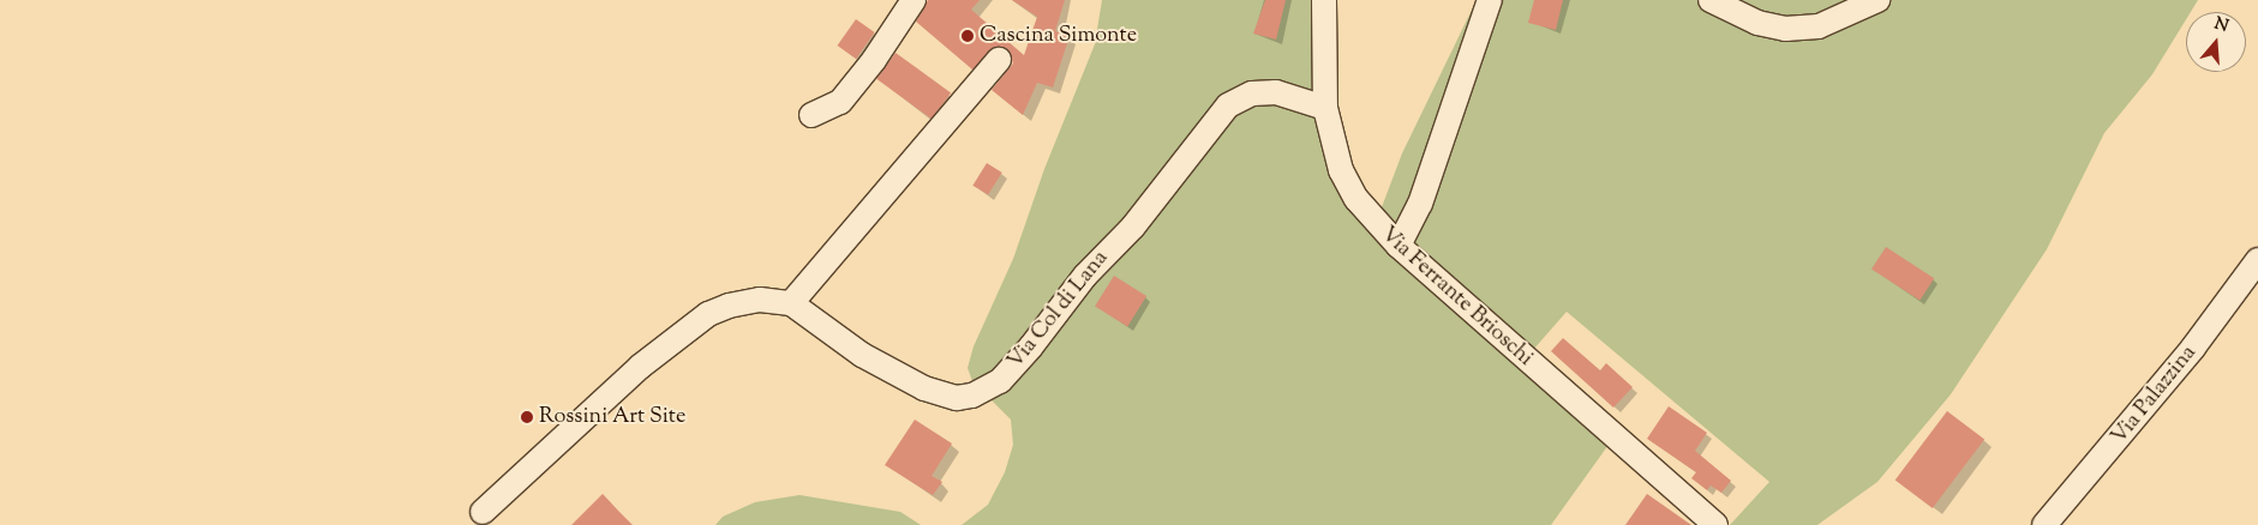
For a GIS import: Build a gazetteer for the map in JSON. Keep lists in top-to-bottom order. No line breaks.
{"streets":{"street":["Via Ferrante Brioschi","Via Col di Lana","Via Palazzina"]},"crossings":[["Via Ferrante Brioschi","Via Col di Lana"]],"places":["Cascina Simonte","Rossini Art Site"],"north":"top"}
